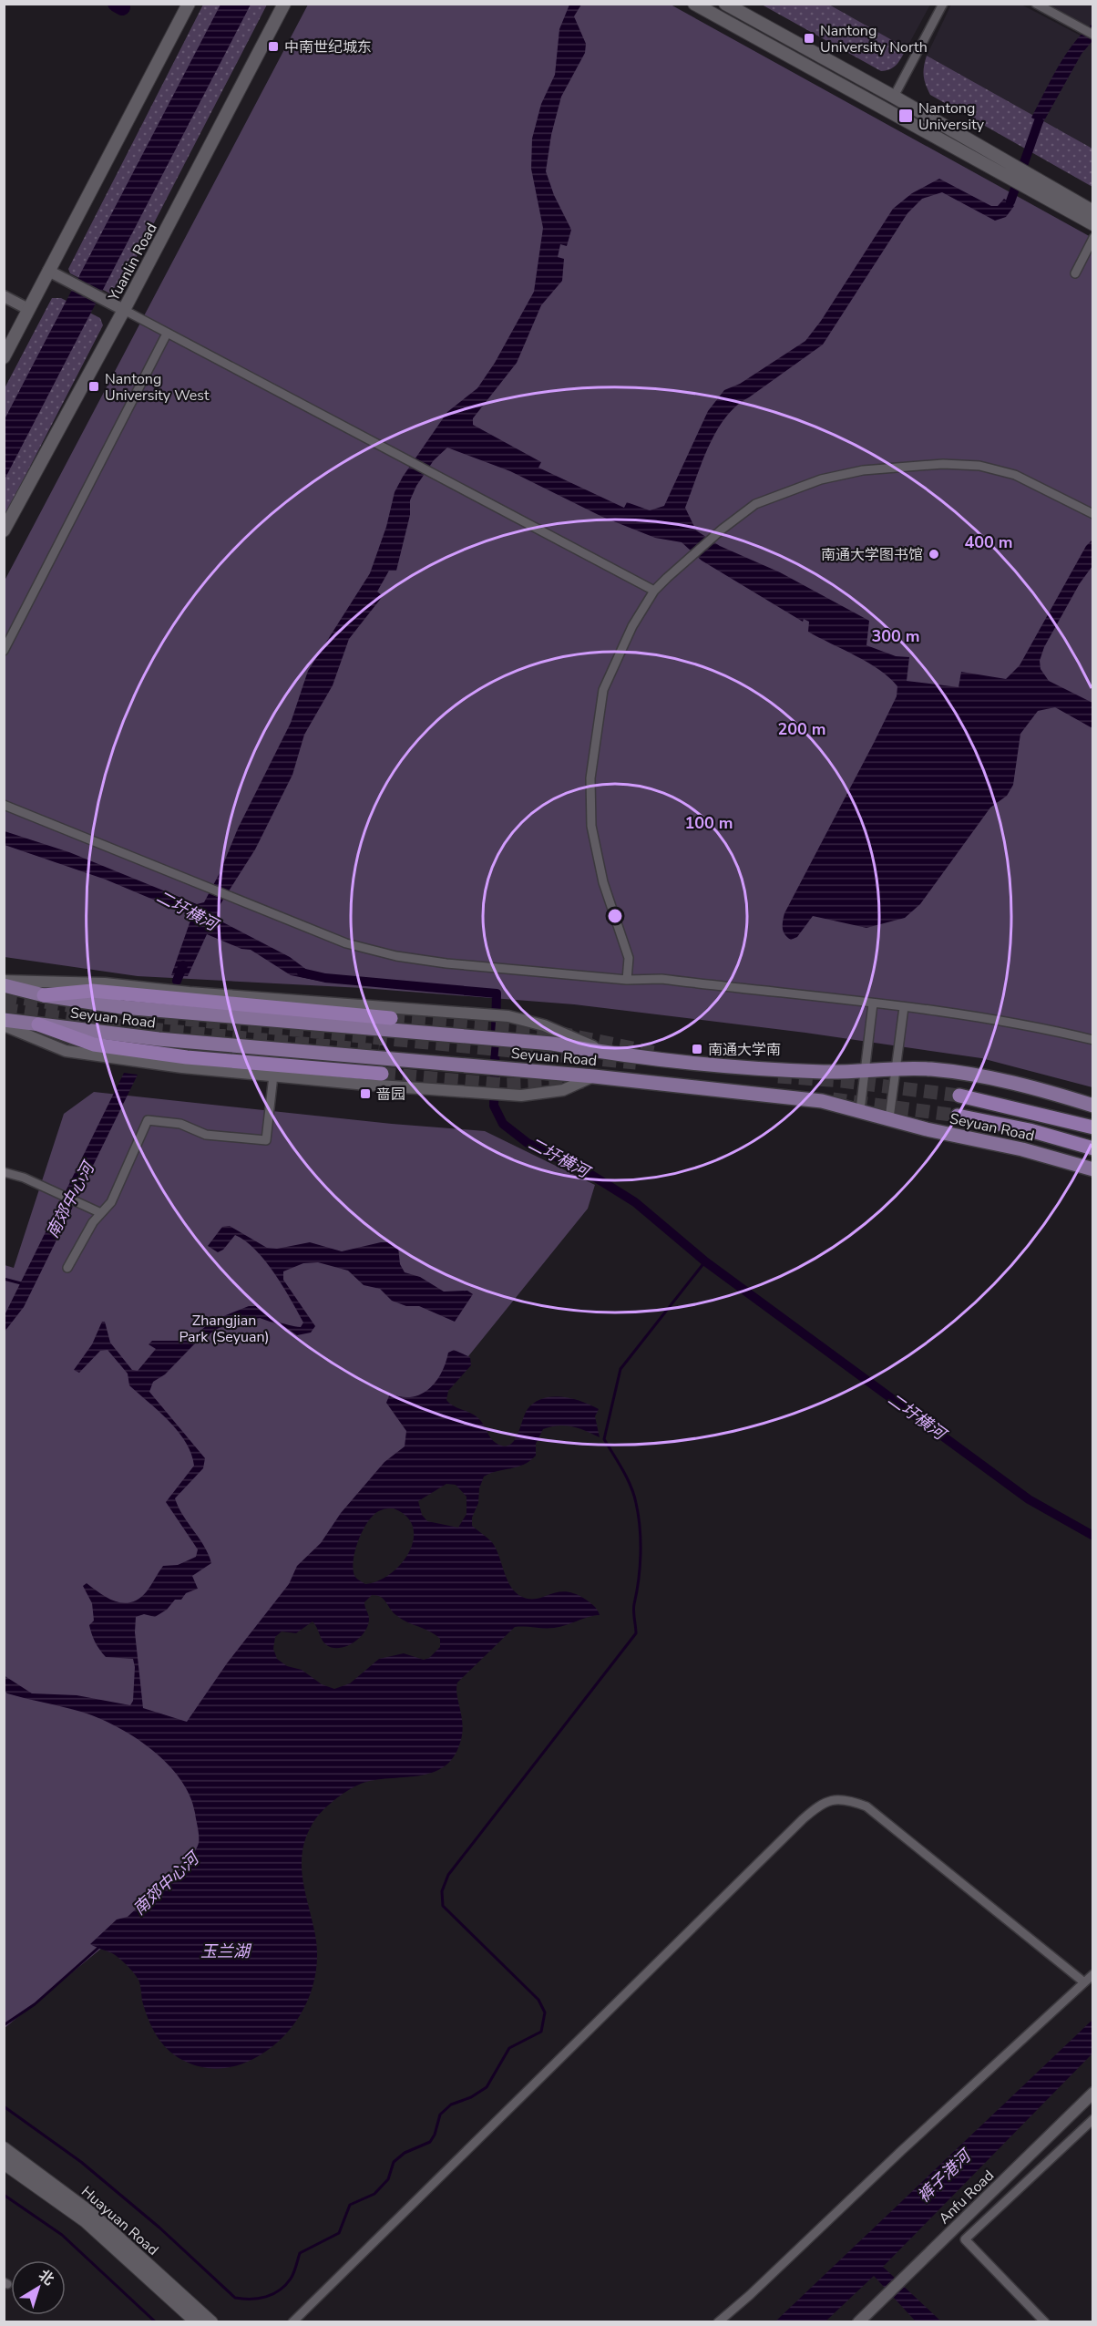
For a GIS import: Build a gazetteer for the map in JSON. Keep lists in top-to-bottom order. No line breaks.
{"streets":{"main road":["Yuanlin Road","Seyuan Road","Huayuan Road"],"street":["Anfu Road"]},"water":["二圩横河","南郊中心河","玉兰湖","裤子港河"],"parks":["Zhangjian Park (Seyuan)"],"places":{"transit":["Nantong University North","中南世纪城东","Nantong University","Nantong University West","南通大学南","啬园"],"other":["南通大学图书馆"]},"north":"top right","rings":["400 m","300 m","200 m","100 m"]}
